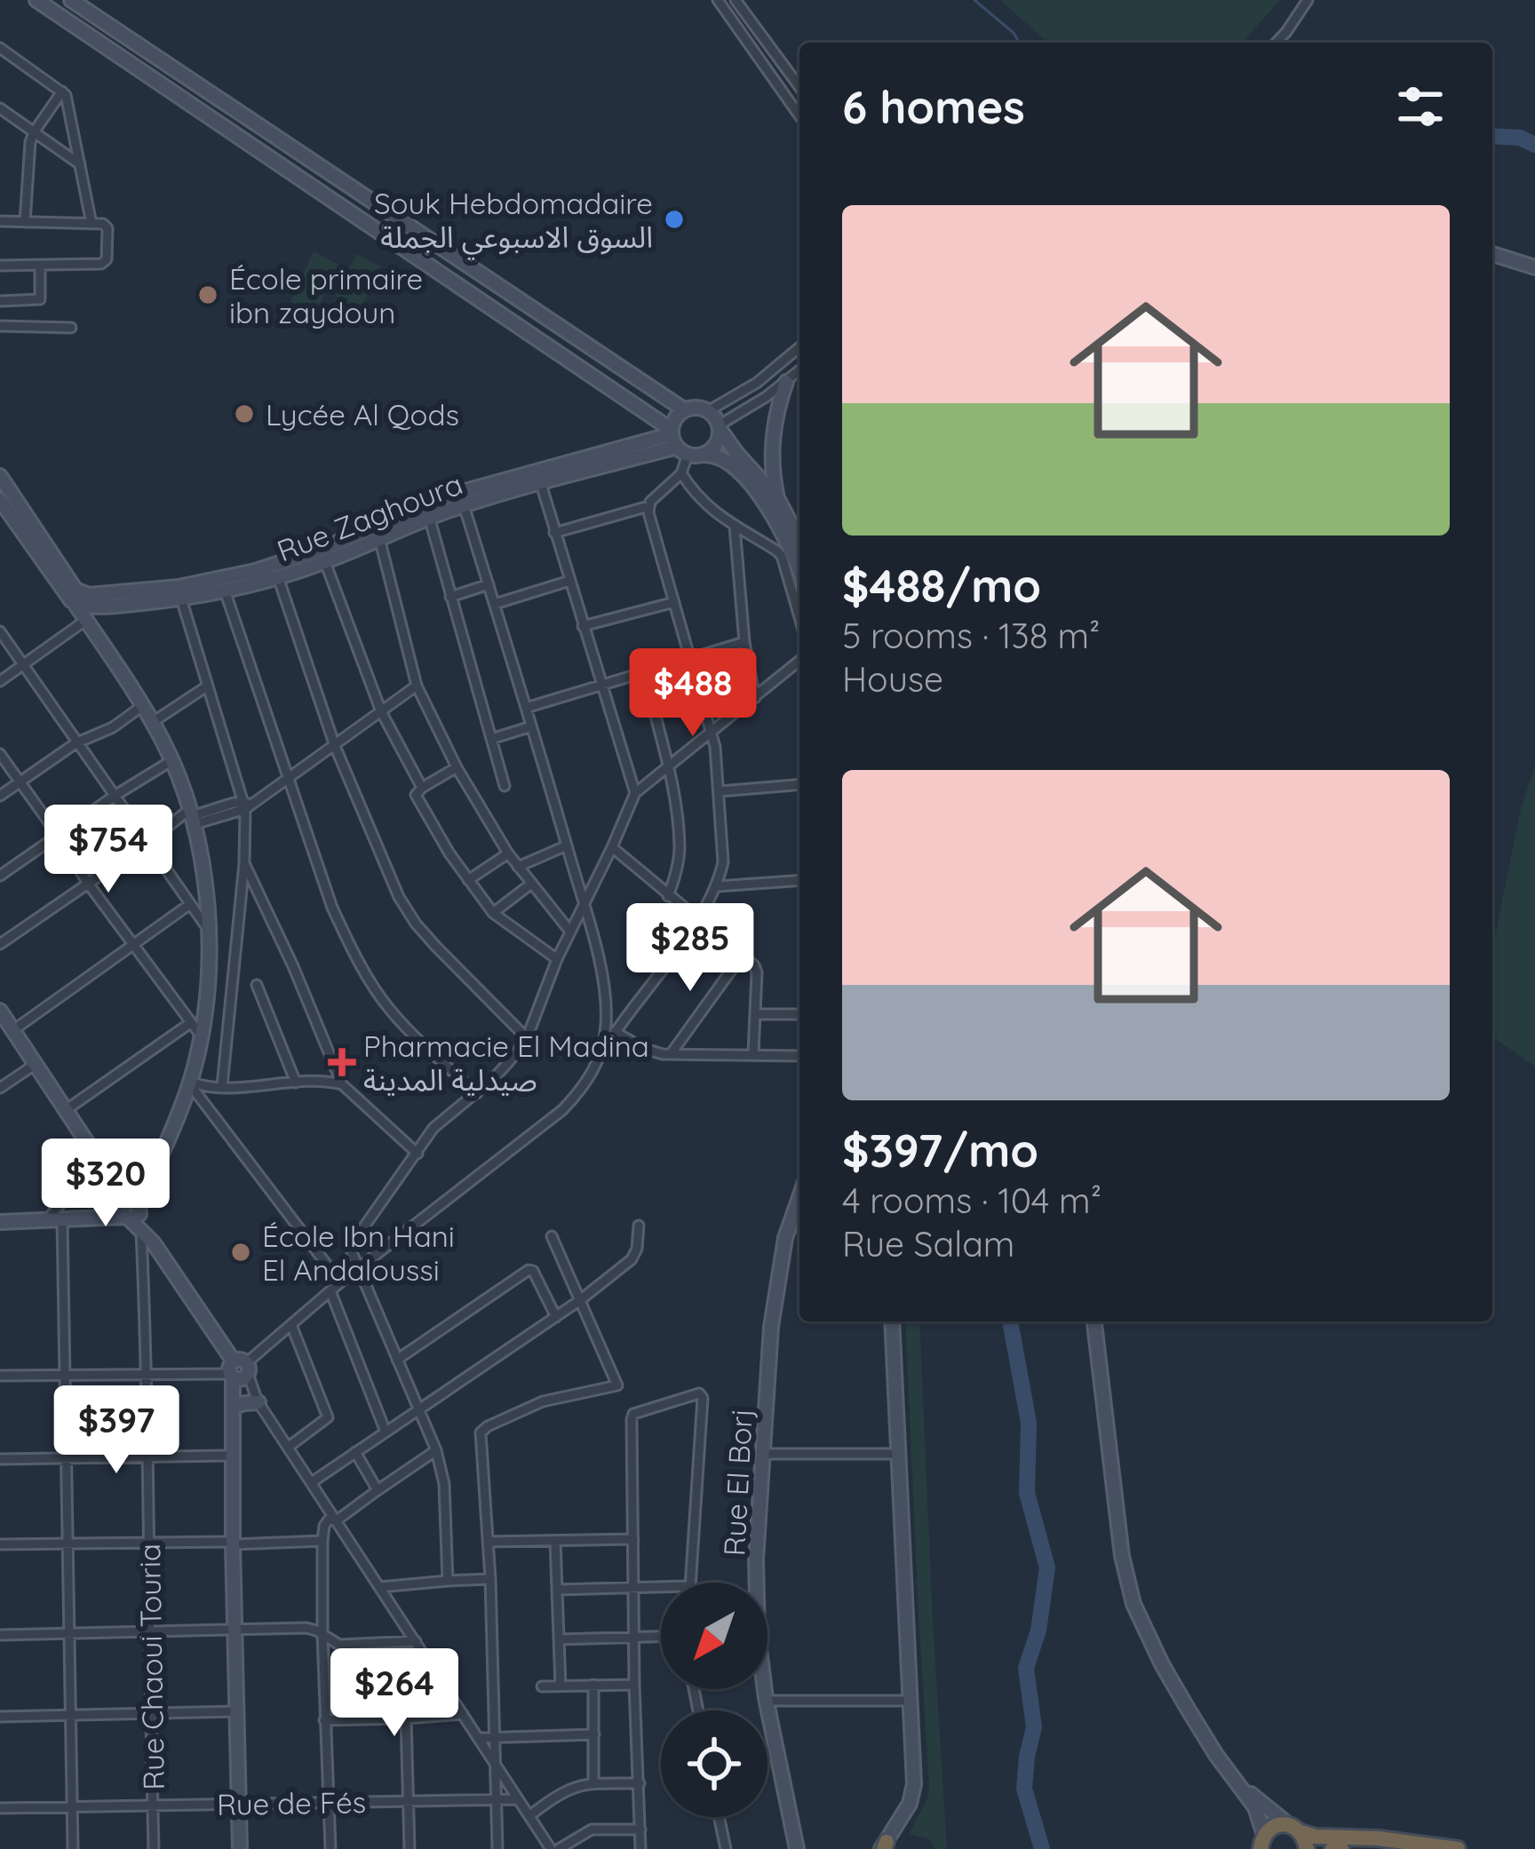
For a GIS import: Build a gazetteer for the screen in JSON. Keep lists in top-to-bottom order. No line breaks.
{"streets":{"street":["Rue Zaghoura","Rue El Borj","Rue Chaoui Touria","Rue de Fés"]},"crossings":[["Rue Chaoui Touria","Rue de Fés"]],"places":{"other":["Souk Hebdomadaire السوق الاسبوعي الجملة","École primaire ibn zaydoun","Lycée Al Qods","École Ibn Hani El Andaloussi"],"health":["Pharmacie El Madina صيدلية المدينة"]},"north":"bottom left","page":{"heading":"6 homes","list":[{"name":"$488/mo","note":"5 rooms · 138 m² · House"},{"name":"$397/mo","note":"4 rooms · 104 m² · Rue Salam"}],"price":["$488","$754","$285","$320","$397","$264"]}}
